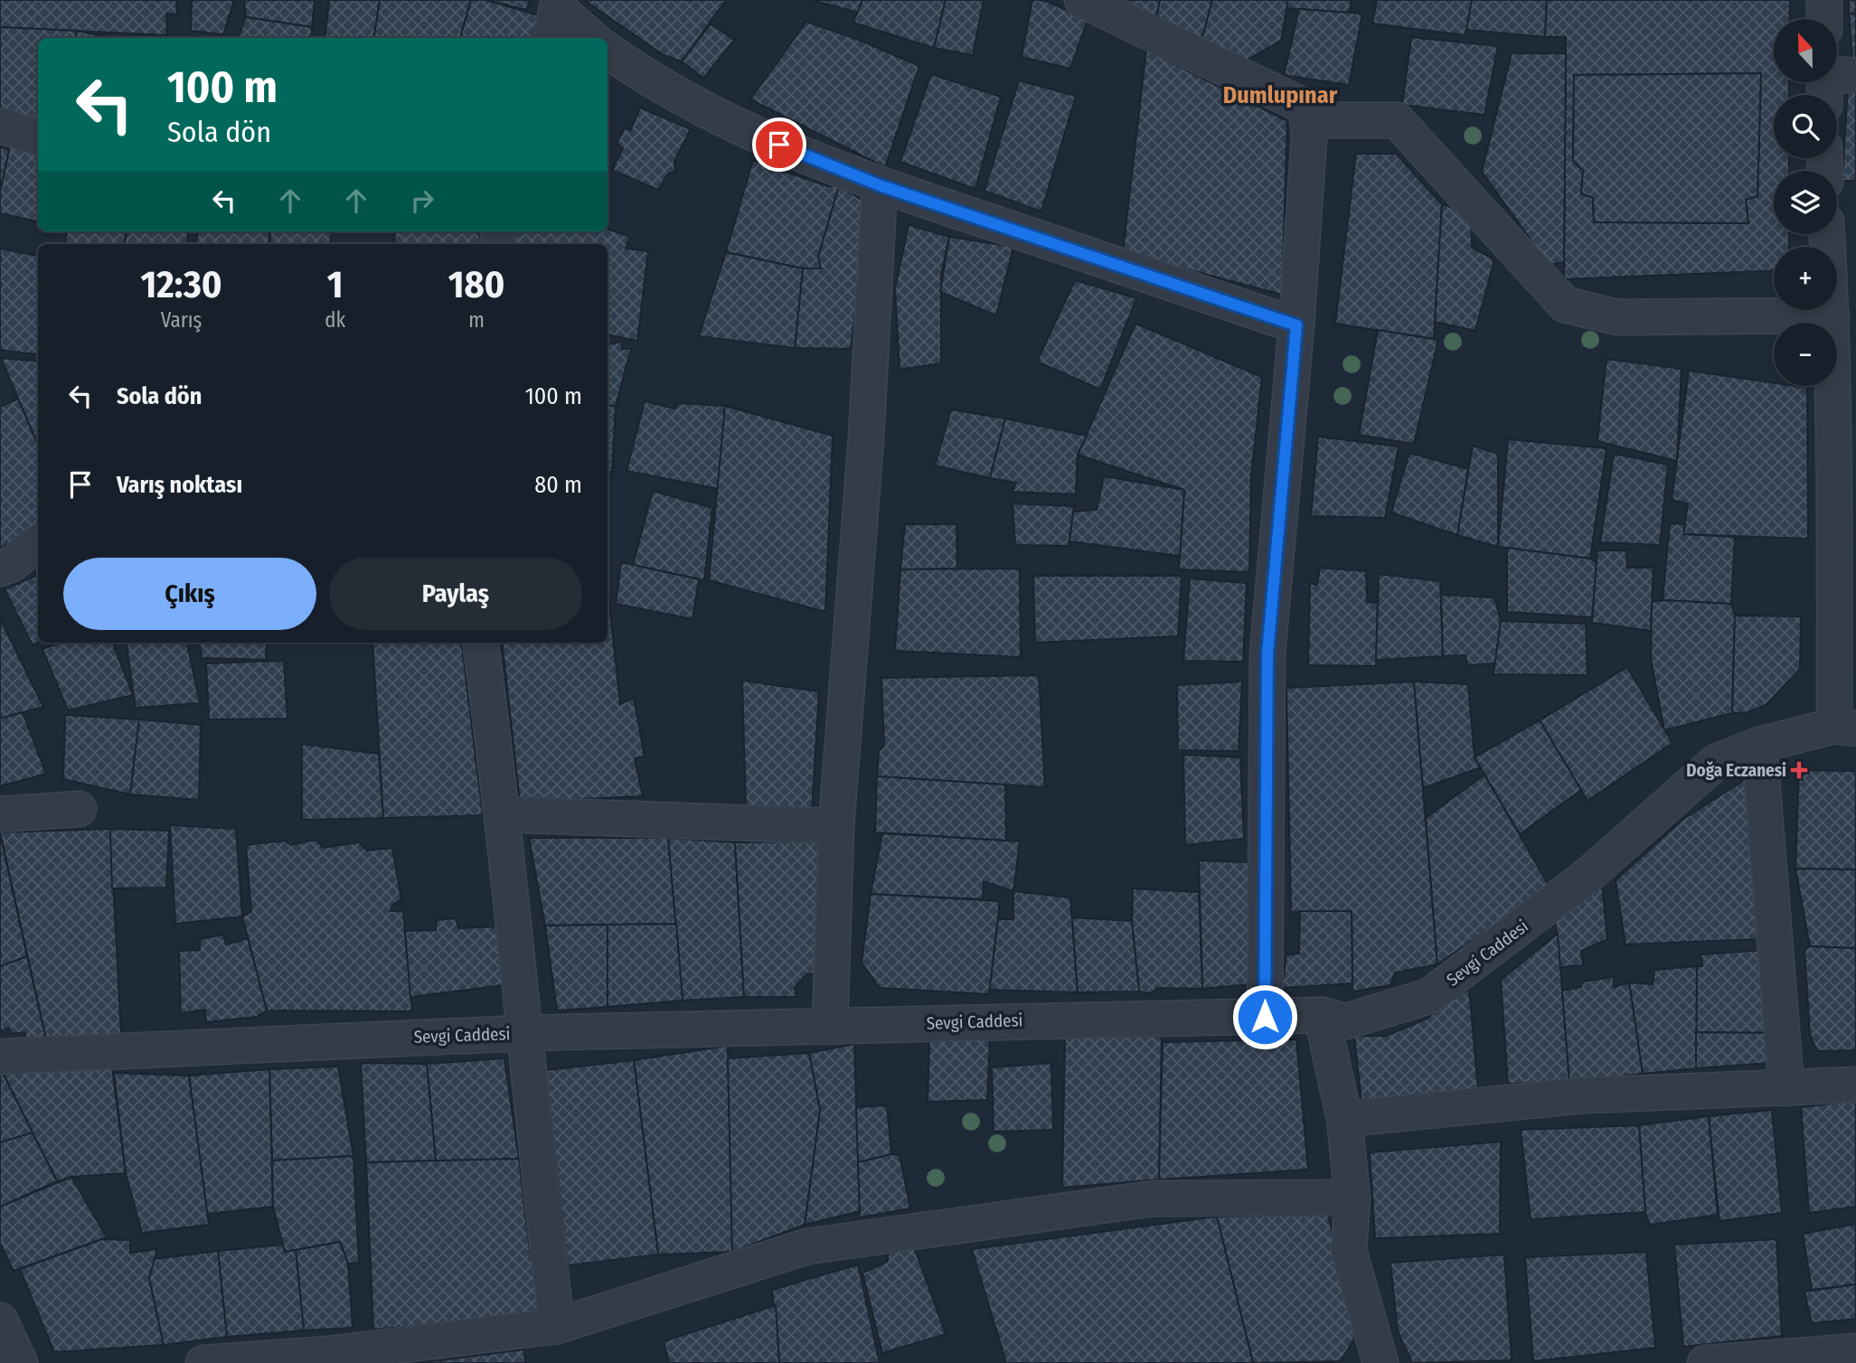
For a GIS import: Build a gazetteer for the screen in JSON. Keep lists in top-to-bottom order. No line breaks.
{"streets":{"street":["Sevgi Caddesi"]},"districts":["Dumlupınar"],"places":{"health":["Doğa Eczanesi"]},"north":"top","page":{"map_buttons":["+","−"],"turn":["100 m","Sola dön"],"eta":["12:30","Varış","1","dk","180","m"],"list":[{"name":"Sola dön","value":"100 m"},{"name":"Varış noktası","value":"80 m"}],"buttons":["Çıkış","Paylaş"]}}
